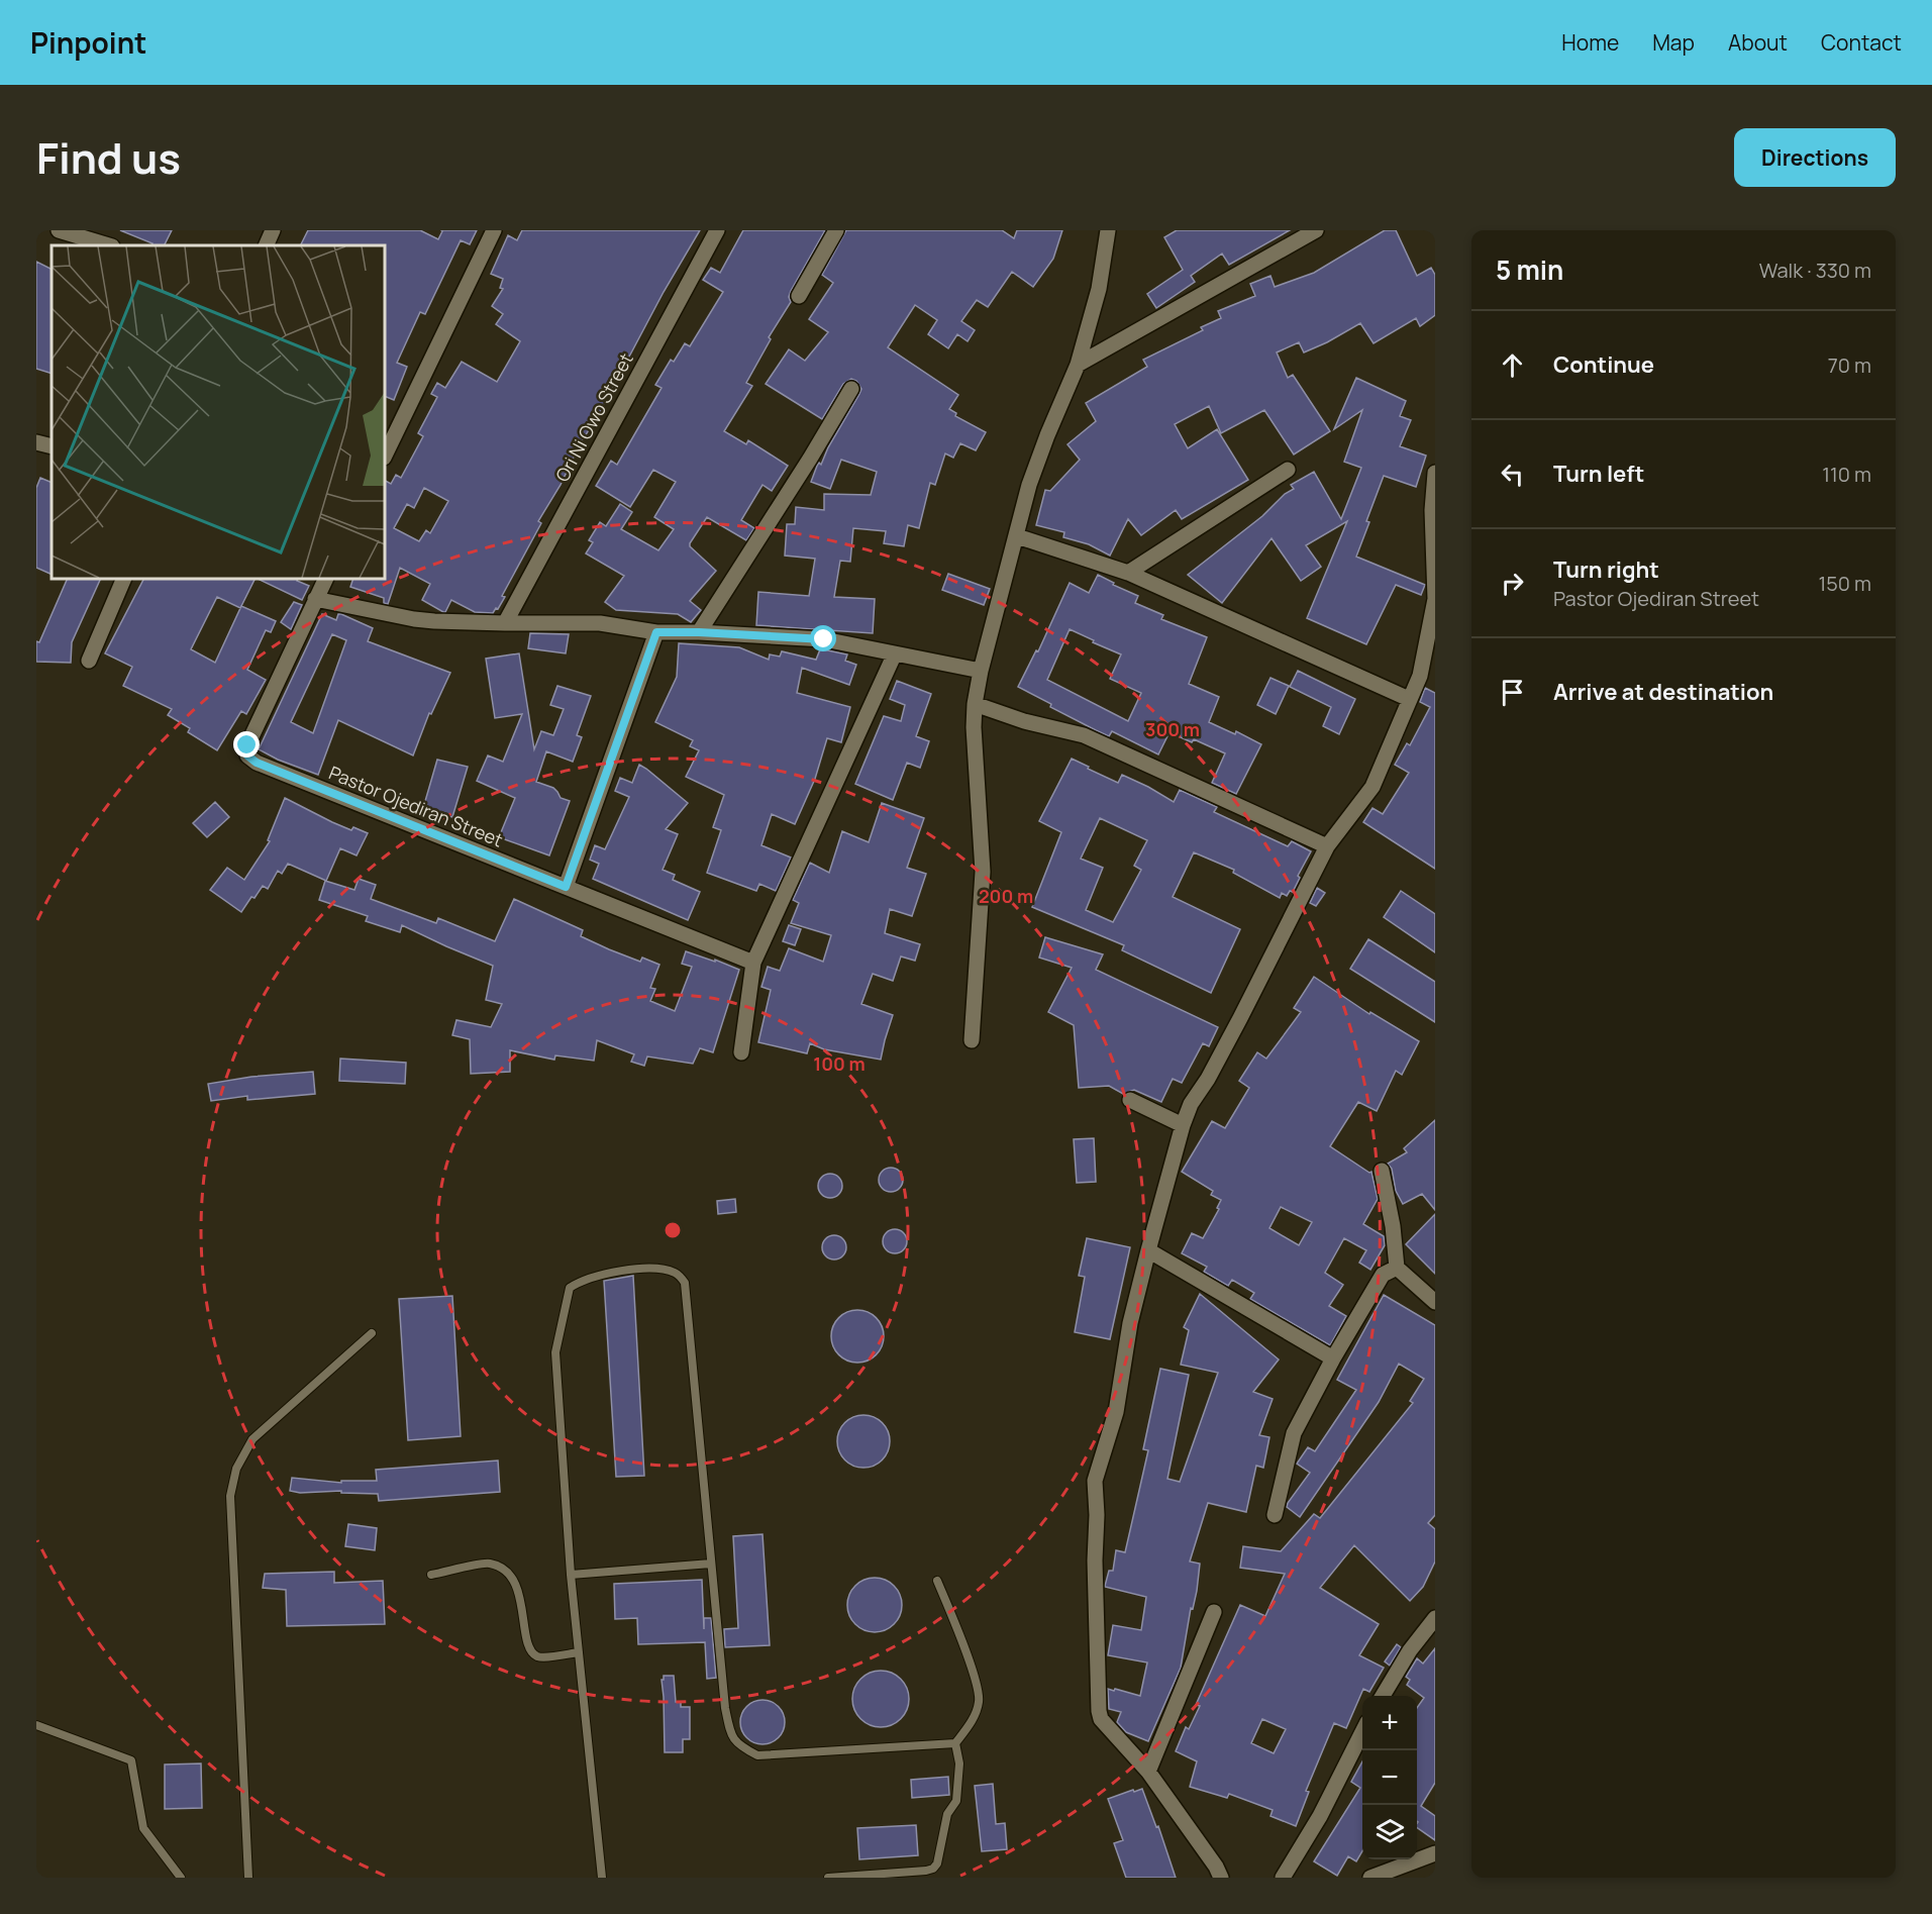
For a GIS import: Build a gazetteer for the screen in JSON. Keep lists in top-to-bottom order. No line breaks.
{"streets":{"street":["Ori Ni Owo Street","Pastor Ojediran Street"]},"page":{"header":"Pinpoint","nav":["Home","Map","About","Contact"],"title":"Find us","buttons":"Directions","heading":["5 min","Walk · 330 m"],"list":[["Continue","70 m"],["Turn left","110 m"],["Turn right","Pastor Ojediran Street","150 m"],"Arrive at destination"],"map_buttons":["+","−"]},"rings":["300 m","200 m","100 m"]}
